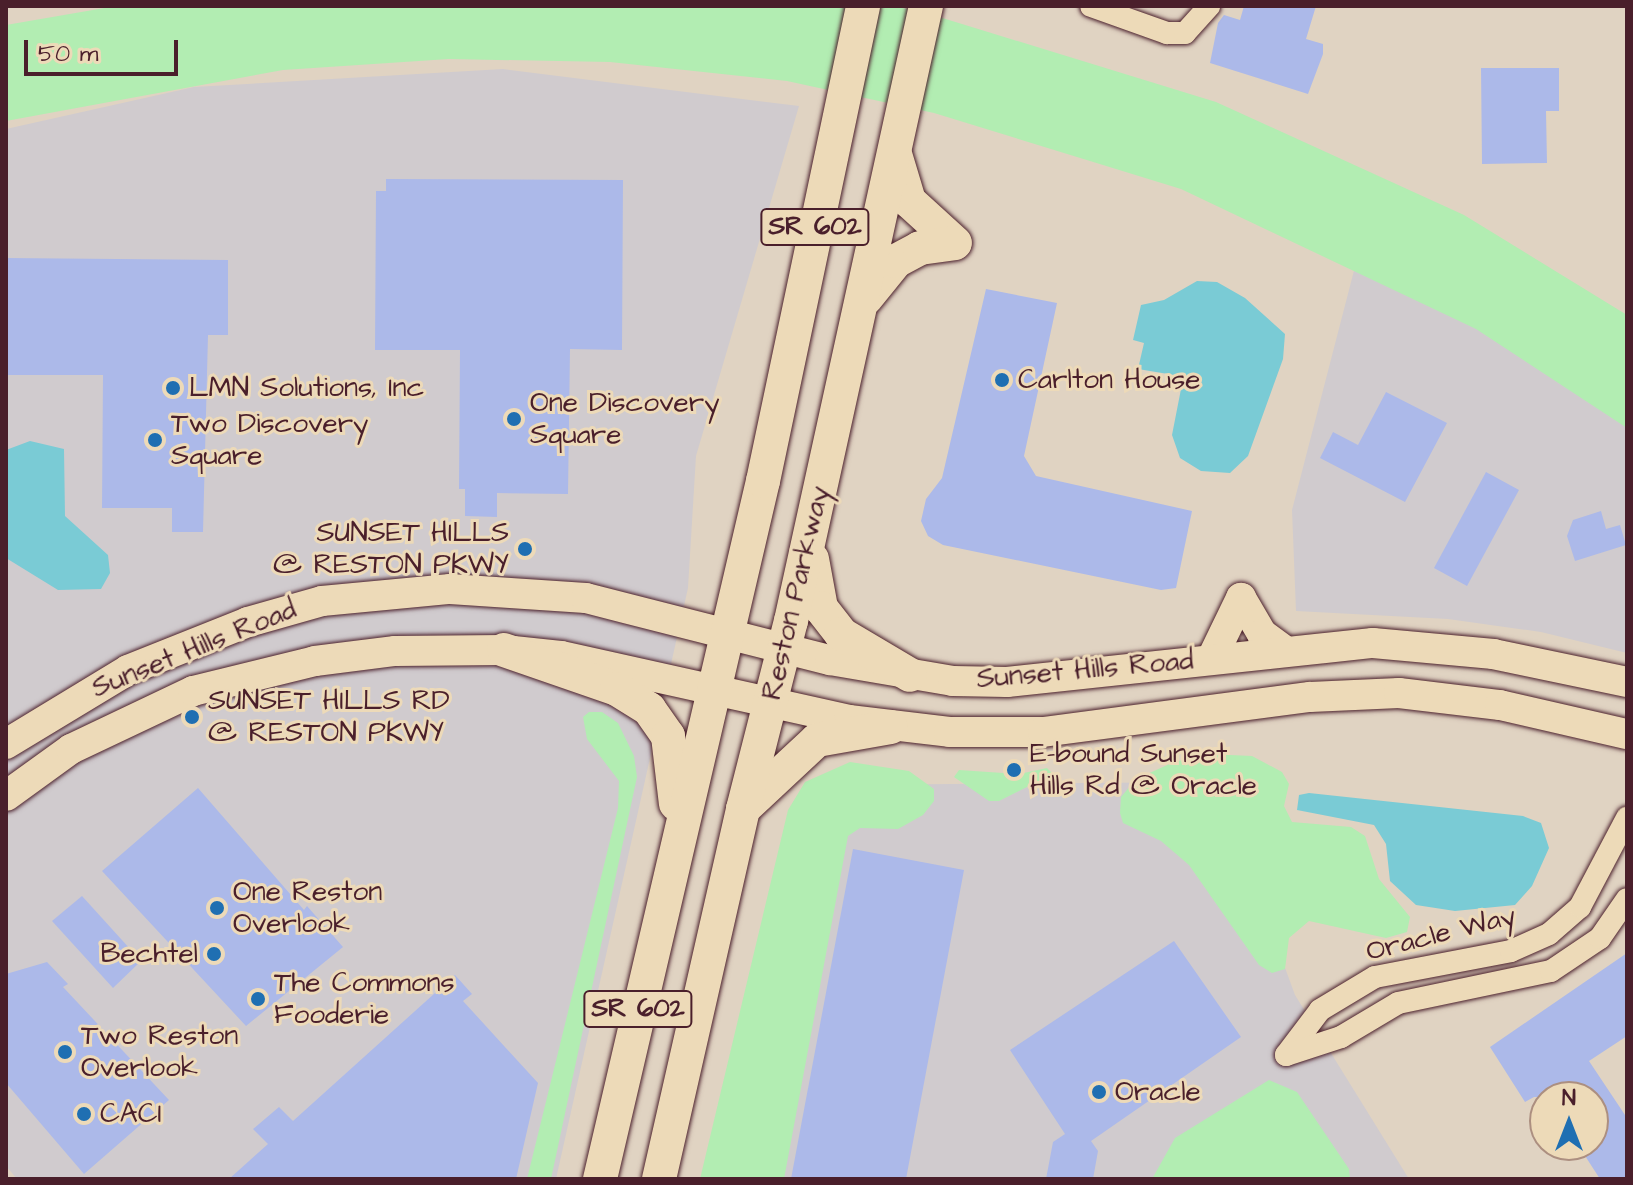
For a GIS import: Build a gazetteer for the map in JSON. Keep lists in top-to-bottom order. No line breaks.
{"streets":{"main road":["SR 602","Reston Parkway","Sunset Hills Road"],"street":["Oracle Way"]},"crossings":[["Reston Parkway","Sunset Hills Road"]],"places":["Carlton House","LMN Solutions, Inc","One Discovery Square","Two Discovery Square","SUNSET HILLS @ RESTON PKWY","SUNSET HILLS RD @ RESTON PKWY","E-bound Sunset Hills Rd @ Oracle","One Reston Overlook","Bechtel","The Commons Fooderie","Two Reston Overlook","Oracle","CACI"],"scale_bar":"50 m","north":"top"}
